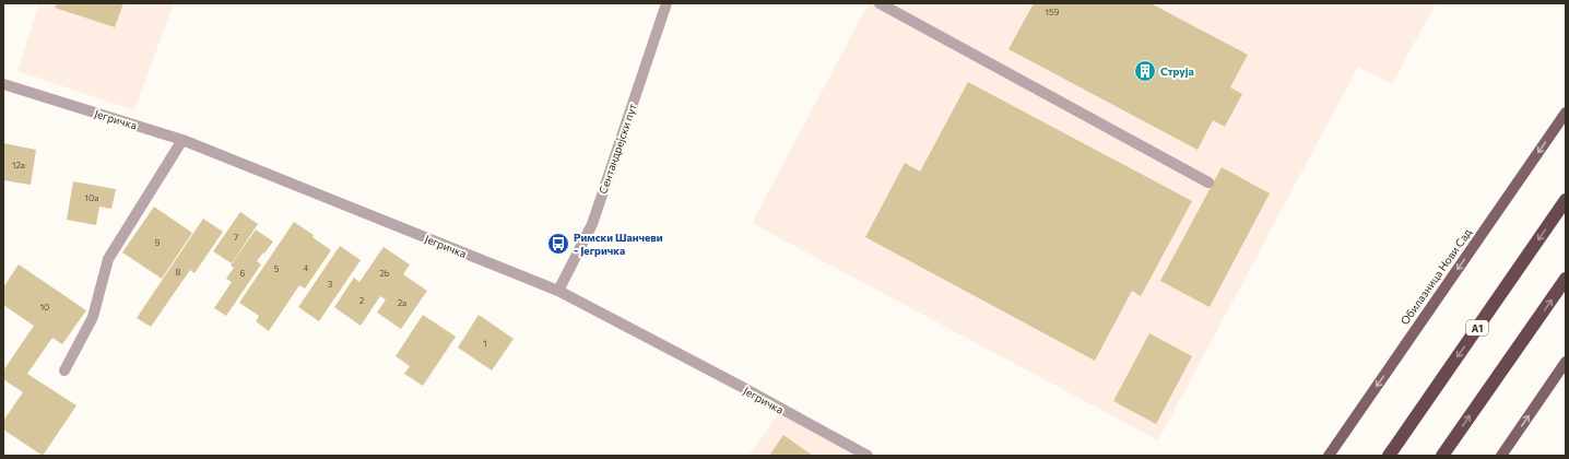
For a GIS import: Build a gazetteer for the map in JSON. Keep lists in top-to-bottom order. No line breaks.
{"streets":{"highway":["A1"],"main road":["Обилазница Нови Сад"],"street":["Јегричка","Сентандрејски пут"]},"crossings":[["Јегричка","Сентандрејски пут"]],"one_way":["Обилазница Нови Сад"],"places":{"building":["Струја"],"bus stop":["Римски Шанчеви - Јегричка"]},"house_numbers":["159","12a","10a","7","9","4","5","8","6","2b","3","2","2a","10","1"]}
